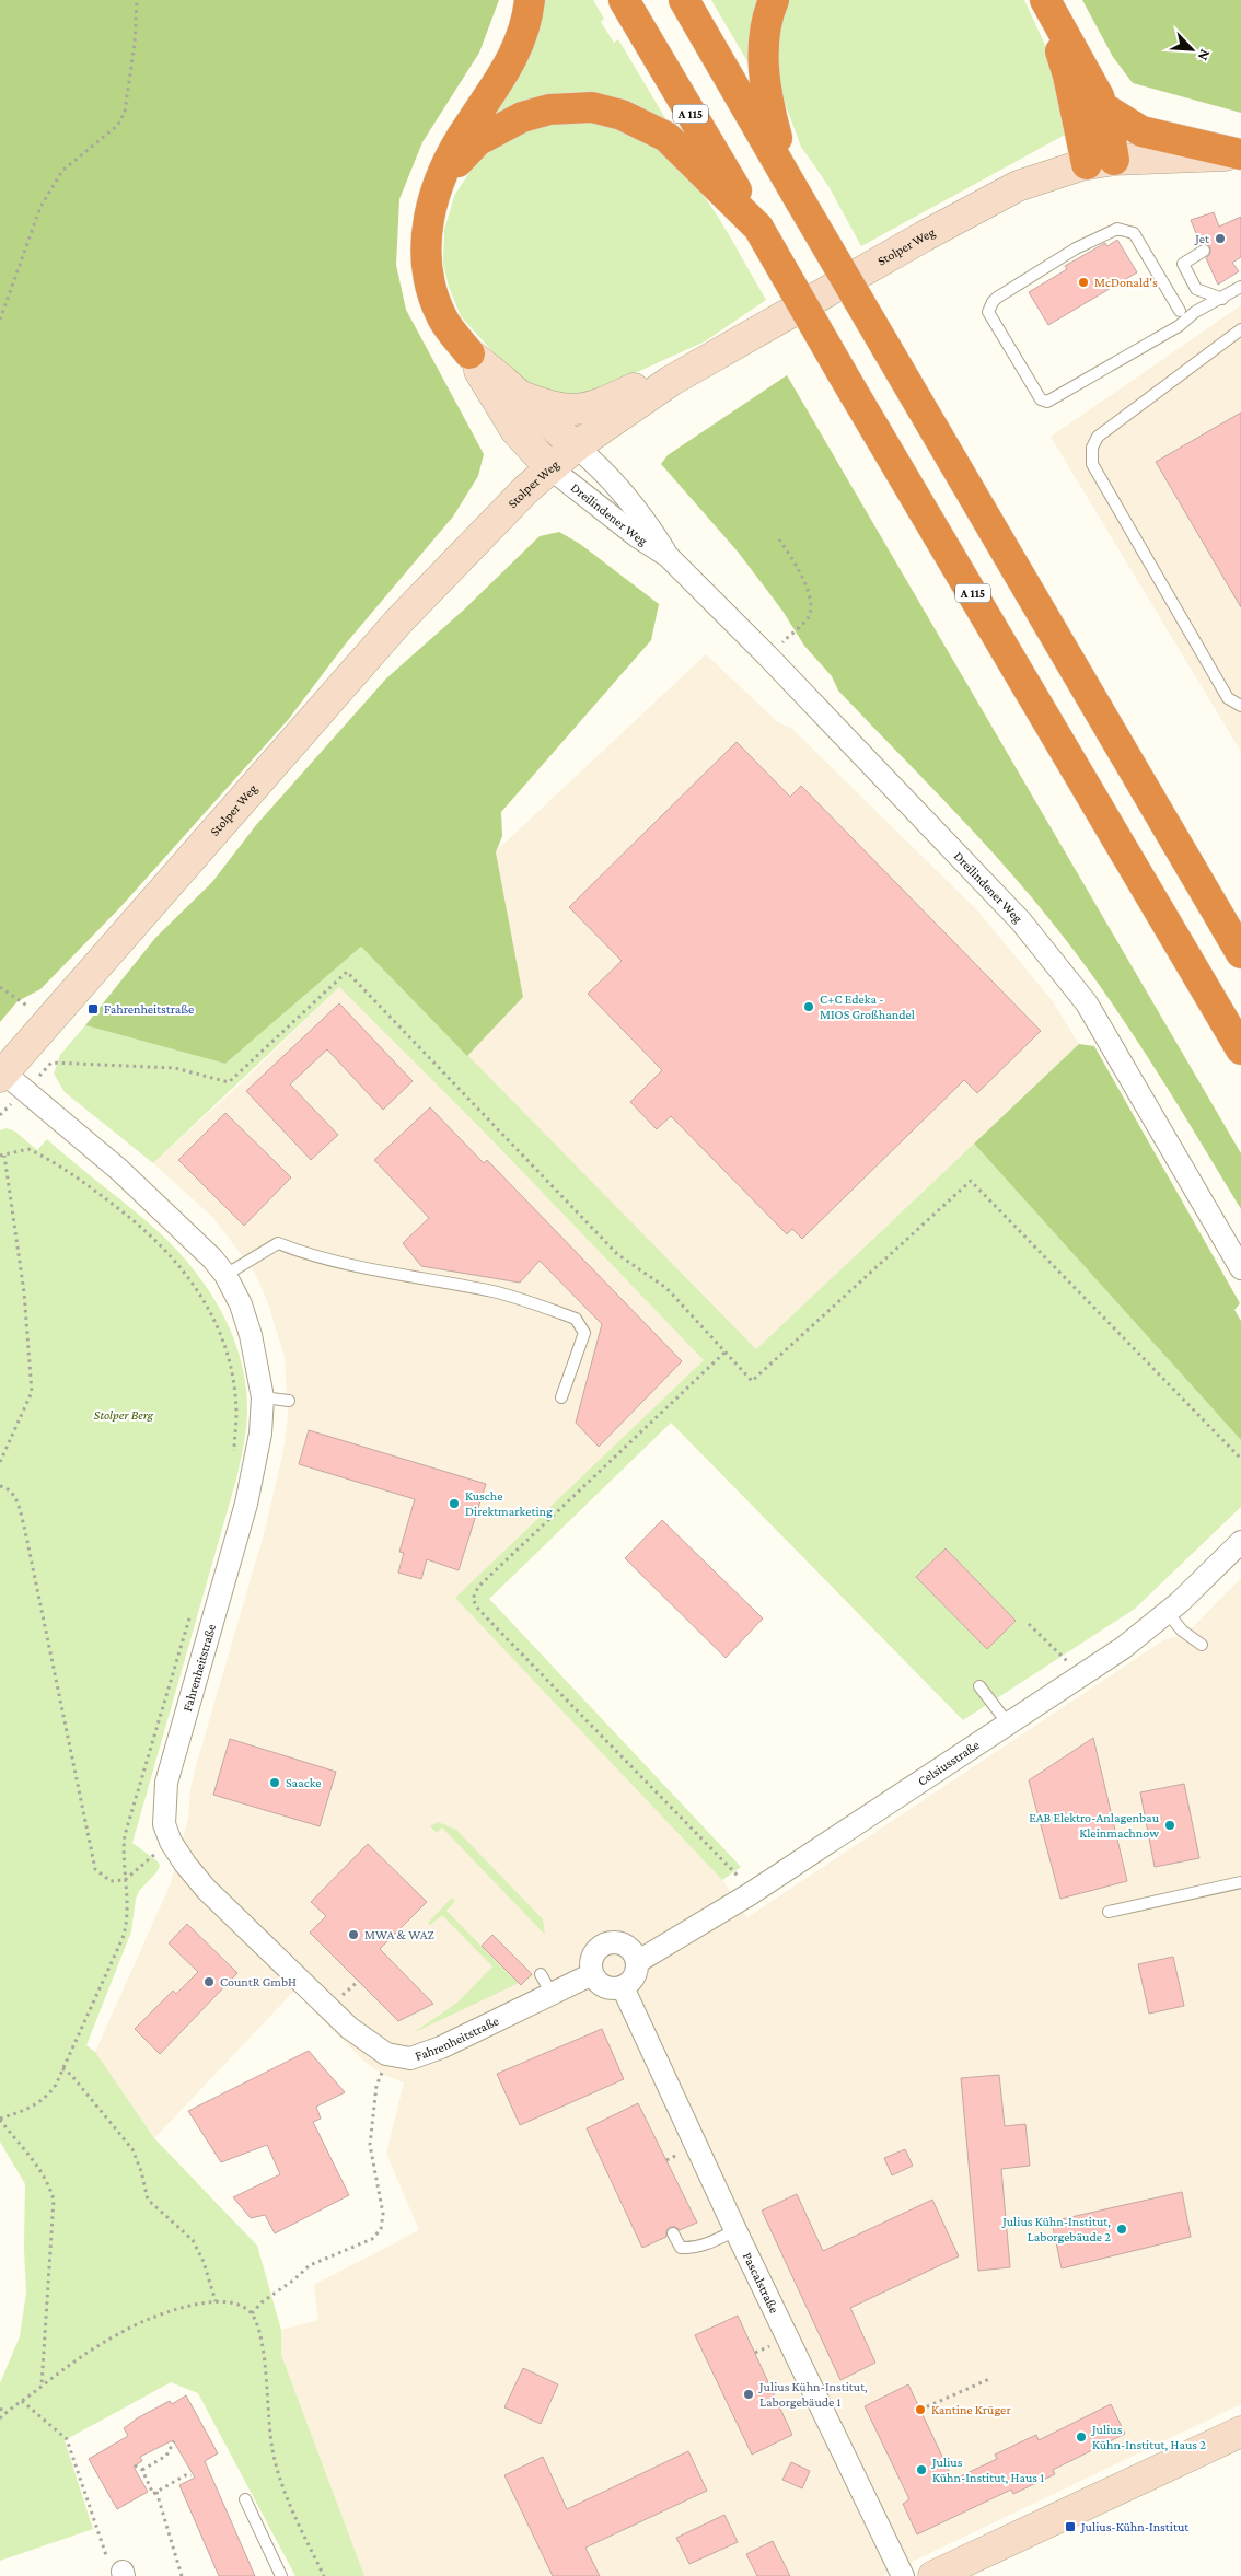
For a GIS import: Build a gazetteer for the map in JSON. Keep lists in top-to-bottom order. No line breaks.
{"streets":{"highway":["A 115"],"street":["Stolper Weg","Dreilindener Weg","Fahrenheitstraße","Celsiusstraße","Pascalstraße"]},"crossings":[["Stolper Weg","Dreilindener Weg"],["Stolper Weg","Fahrenheitstraße"],["Fahrenheitstraße","Celsiusstraße"],["Fahrenheitstraße","Pascalstraße"],["Celsiusstraße","Pascalstraße"]],"parks":["Stolper Berg"],"places":{"other":["Jet","McDonald's","C+C Edeka - MIOS Großhandel","Kusche Direktmarketing","Saacke","EAB Elektro-Anlagenbau Kleinmachnow","MWA & WAZ","CountR GmbH","Julius Kühn-Institut, Laborgebäude 2","Julius Kühn-Institut, Laborgebäude 1","Kantine Krüger","Julius Kühn-Institut, Haus 2","Julius Kühn-Institut, Haus 1"],"transit":["Fahrenheitstraße","Julius-Kühn-Institut"]},"north":"bottom right"}
